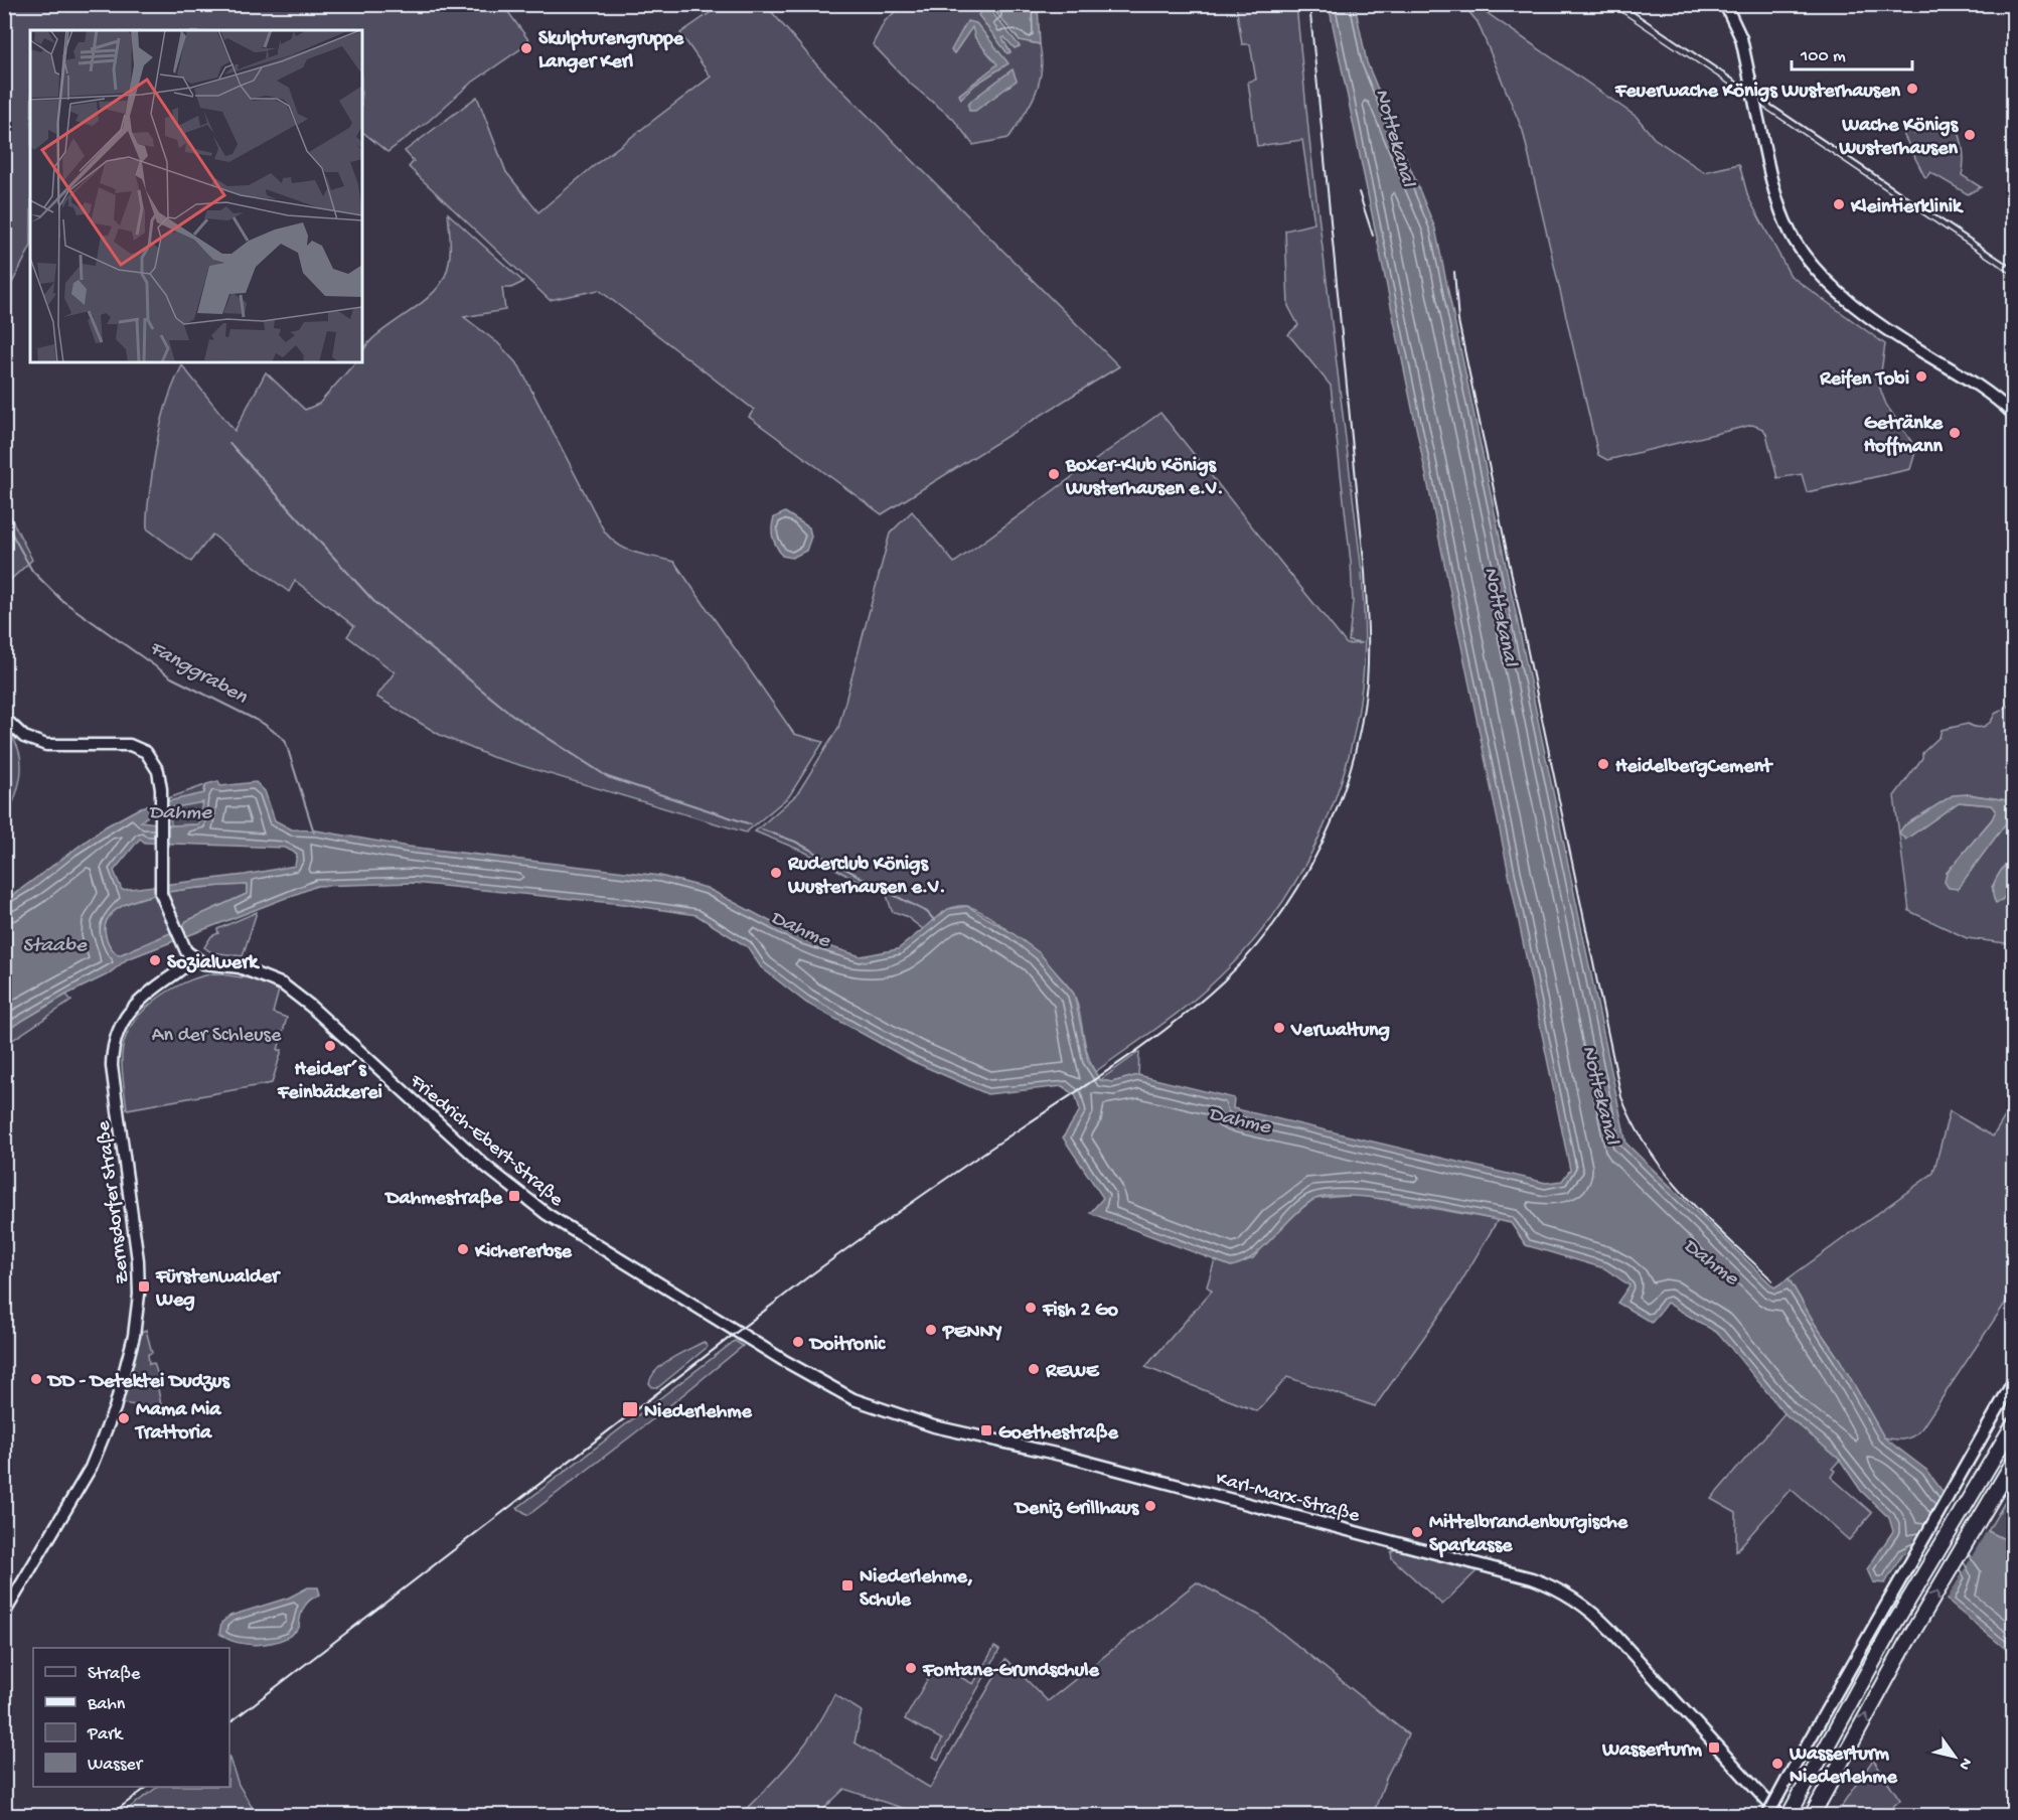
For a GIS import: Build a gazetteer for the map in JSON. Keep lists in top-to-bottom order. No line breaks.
{"streets":{"street":["Friedrich-Ebert-Straße","Zernsdorfer Straße","Karl-Marx-Straße"]},"crossings":[["Friedrich-Ebert-Straße","Zernsdorfer Straße"],["Friedrich-Ebert-Straße","Karl-Marx-Straße"]],"water":["Nottekanal","Fanggraben","Dahme","Staabe"],"parks":["An der Schleuse"],"places":{"other":["Skulpturengruppe Langer Kerl","Feuerwache Königs Wusterhausen","Wache Königs Wusterhausen","Kleintierklinik","Reifen Tobi","Getränke Hoffmann","Boxer-Klub Königs Wusterhausen e.V.","HeidelbergCement","Ruderclub Königs Wusterhausen e.V.","Sozialwerk","Verwaltung","Heider´s Feinbäckerei","Kichererbse","Fish 2 Go","PENNY","Doitronic","REWE","DD - Detektei Dudzus","Mama Mia Trattoria","Deniz Grillhaus","Mittelbrandenburgische Sparkasse","Fontane-Grundschule","Wasserturm Niederlehme"],"transit":["Dahmestraße","Fürstenwalder Weg","Niederlehme","Goethestraße","Niederlehme, Schule","Wasserturm"]},"legend":["Straße","Bahn","Park","Wasser"],"scale_bar":"100 m","north":"bottom right"}
